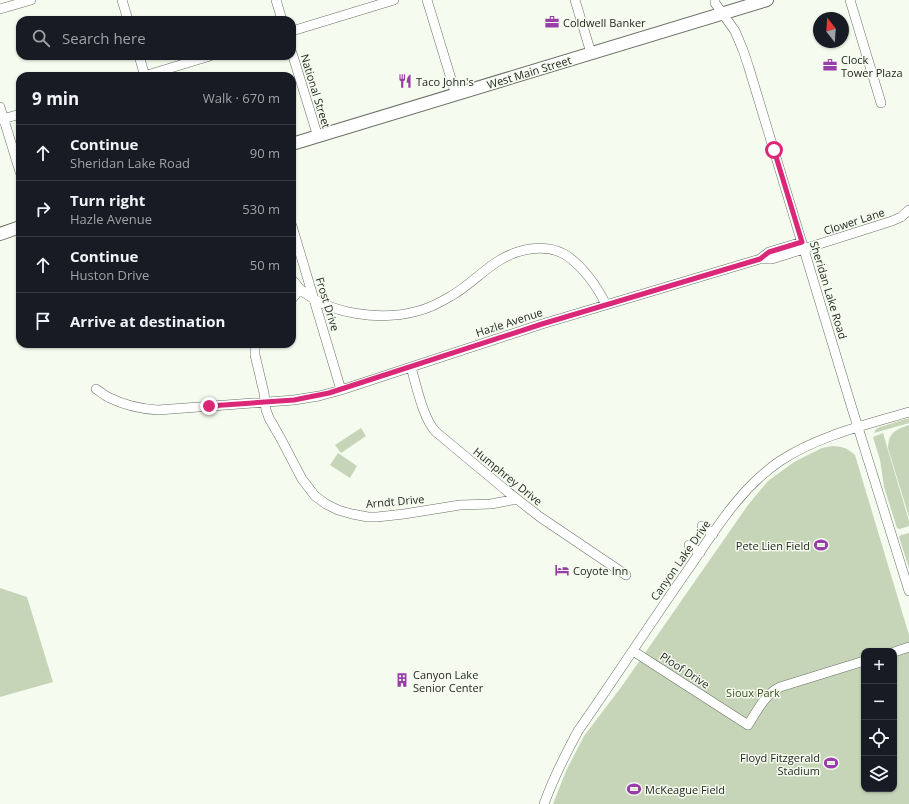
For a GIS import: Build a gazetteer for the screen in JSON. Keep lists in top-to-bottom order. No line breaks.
{"streets":{"main road":["West Main Street"],"street":["National Street","Clower Lane","Sheridan Lake Road","Frost Drive","Hazle Avenue","Humphrey Drive","Arndt Drive","Canyon Lake Drive","Ploof Drive"]},"crossings":[["West Main Street","National Street"],["West Main Street","Sheridan Lake Road"],["Clower Lane","Sheridan Lake Road"],["Clower Lane","Hazle Avenue"],["Sheridan Lake Road","Hazle Avenue"],["Sheridan Lake Road","Canyon Lake Drive"],["Frost Drive","Hazle Avenue"],["Hazle Avenue","Humphrey Drive"],["Hazle Avenue","Arndt Drive"],["Humphrey Drive","Arndt Drive"],["Canyon Lake Drive","Ploof Drive"]],"parks":["Sioux Park"],"places":{"office":["Coldwell Banker","Clock Tower Plaza"],"restaurant":["Taco John's"],"sports":["Pete Lien Field","Floyd Fitzgerald Stadium","McKeague Field"],"hotel":["Coyote Inn"],"building":["Canyon Lake Senior Center"]},"north":"top","page":{"search":"Search here","heading":["9 min","Walk · 670 m"],"list":[["Continue","Sheridan Lake Road","90 m"],["Turn right","Hazle Avenue","530 m"],["Continue","Huston Drive","50 m"],"Arrive at destination"],"map_buttons":["+","−"]}}
